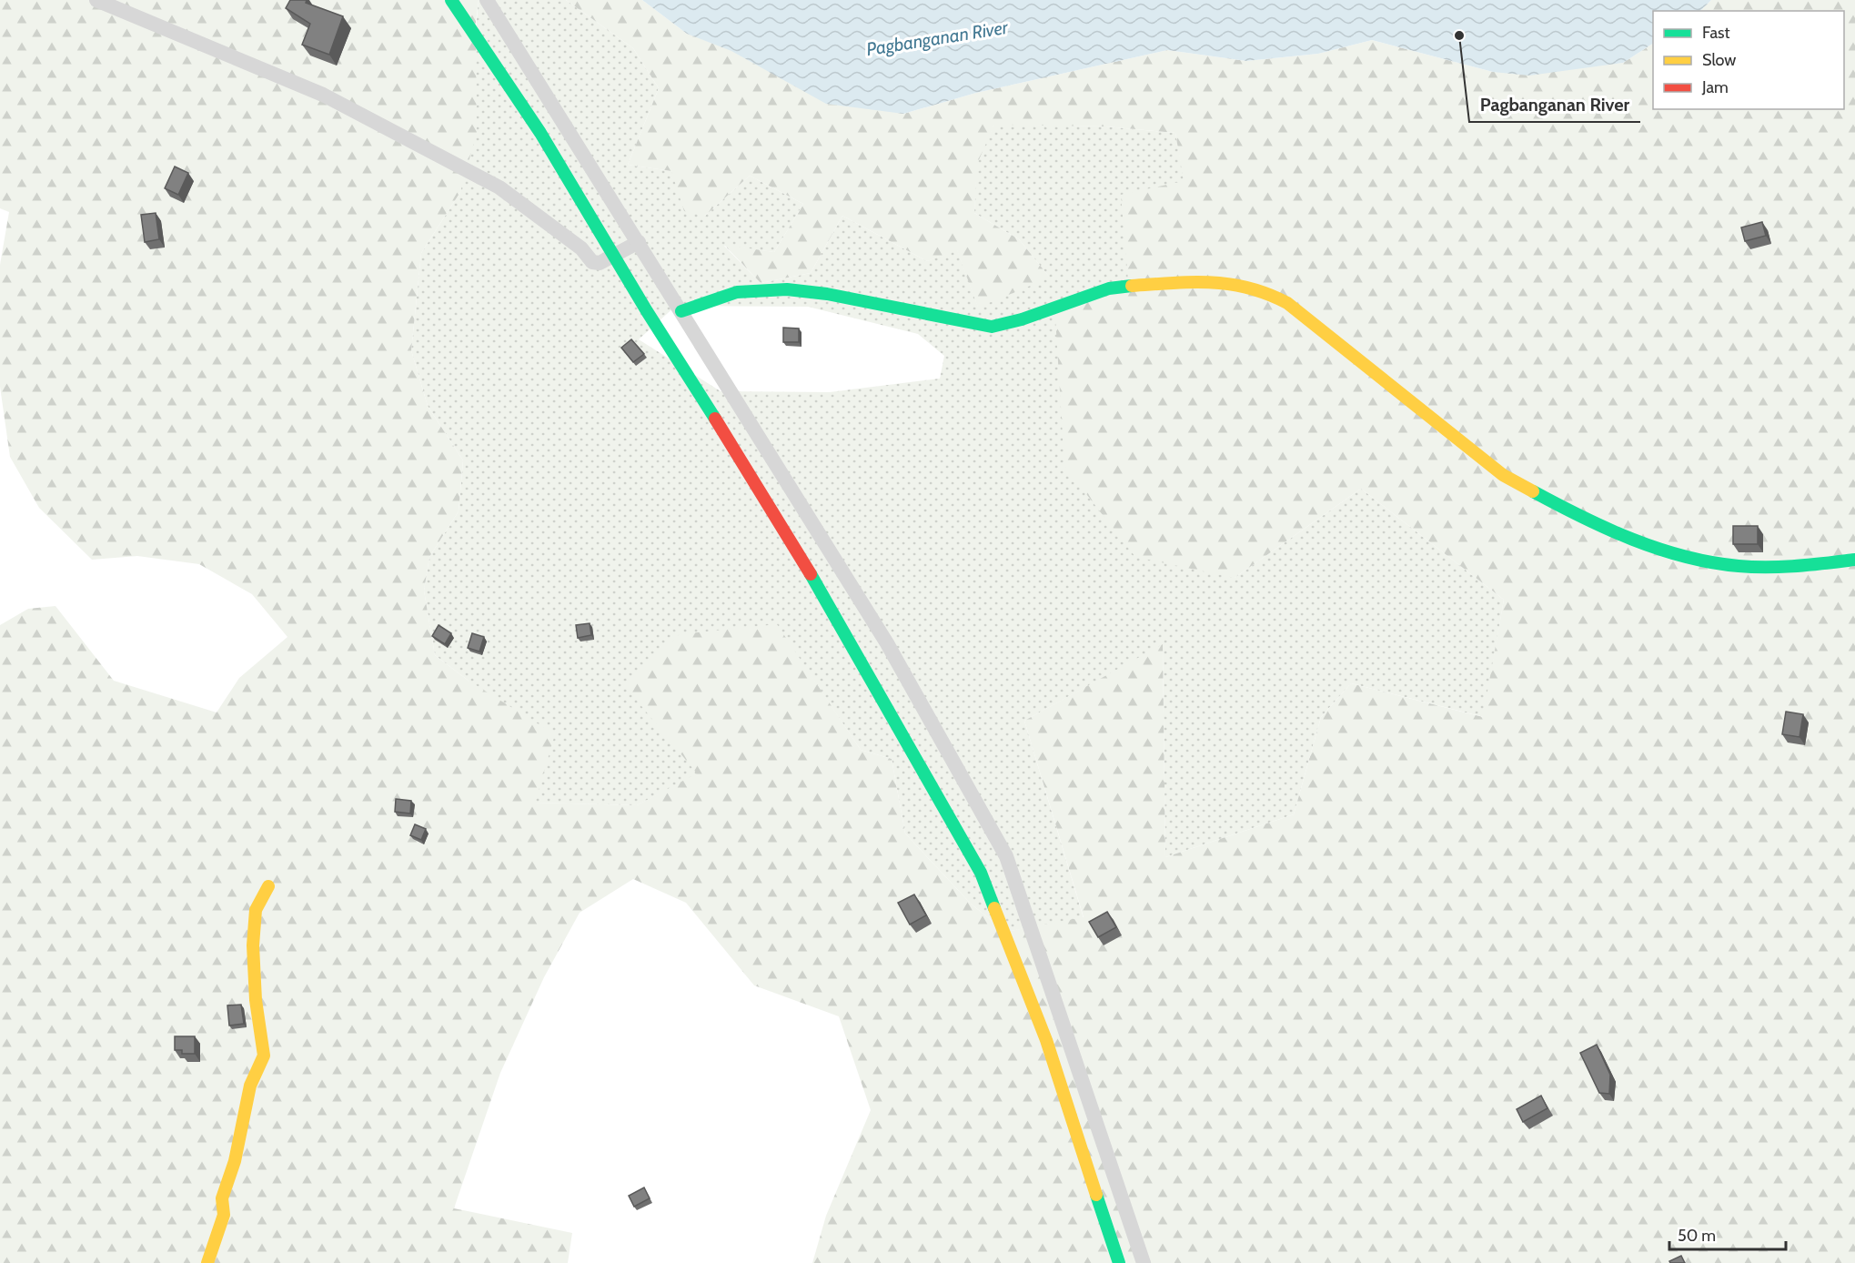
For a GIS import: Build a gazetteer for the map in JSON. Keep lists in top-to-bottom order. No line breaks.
{"water":["Pagbanganan River"],"places":["Pagbanganan River"],"legend":["Fast","Slow","Jam"],"scale_bar":"50 m"}
